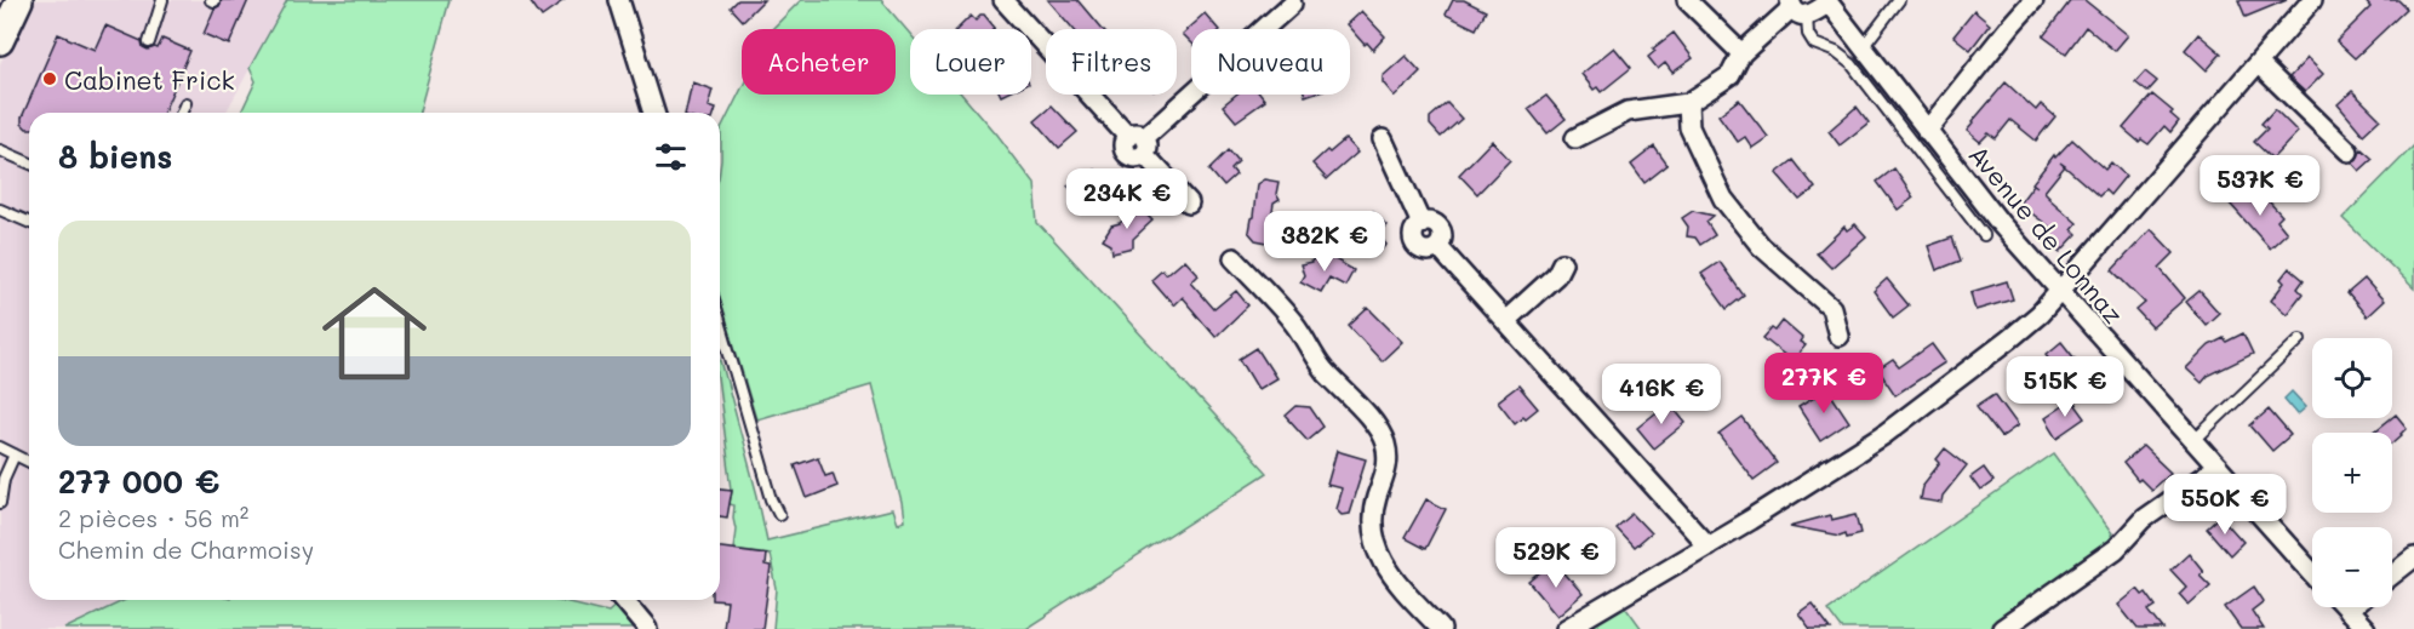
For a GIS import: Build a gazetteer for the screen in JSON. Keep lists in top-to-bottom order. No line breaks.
{"streets":{"street":["Avenue de Lonnaz"]},"places":["Cabinet Frick"],"page":{"chip":["Acheter","Louer","Filtres","Nouveau"],"heading":"8 biens","price":["537K €","234K €","382K €","277K €","515K €","416K €","550K €","529K €"],"list":[{"name":"277 000 €","note":"2 pièces · 56 m² · Chemin de Charmoisy"}],"map_buttons":["+","−"]}}
